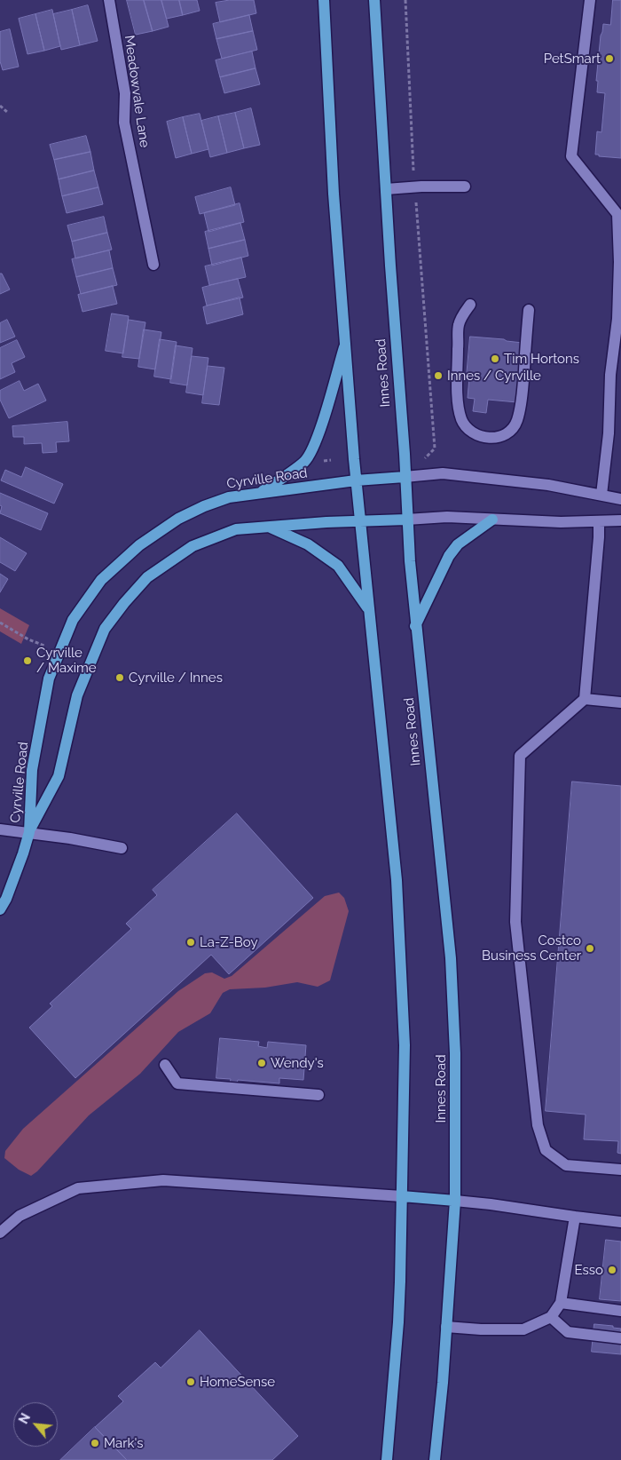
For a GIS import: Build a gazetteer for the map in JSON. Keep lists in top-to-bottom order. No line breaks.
{"streets":{"main road":["Innes Road","Cyrville Road"],"street":["Meadowvale Lane"]},"crossings":[["Innes Road","Cyrville Road"]],"places":["PetSmart","Tim Hortons","Innes / Cyrville","Cyrville / Maxime","Cyrville / Innes","La-Z-Boy","Costco Business Center","Wendy's","Esso","HomeSense","Mark's"],"north":"top left"}
